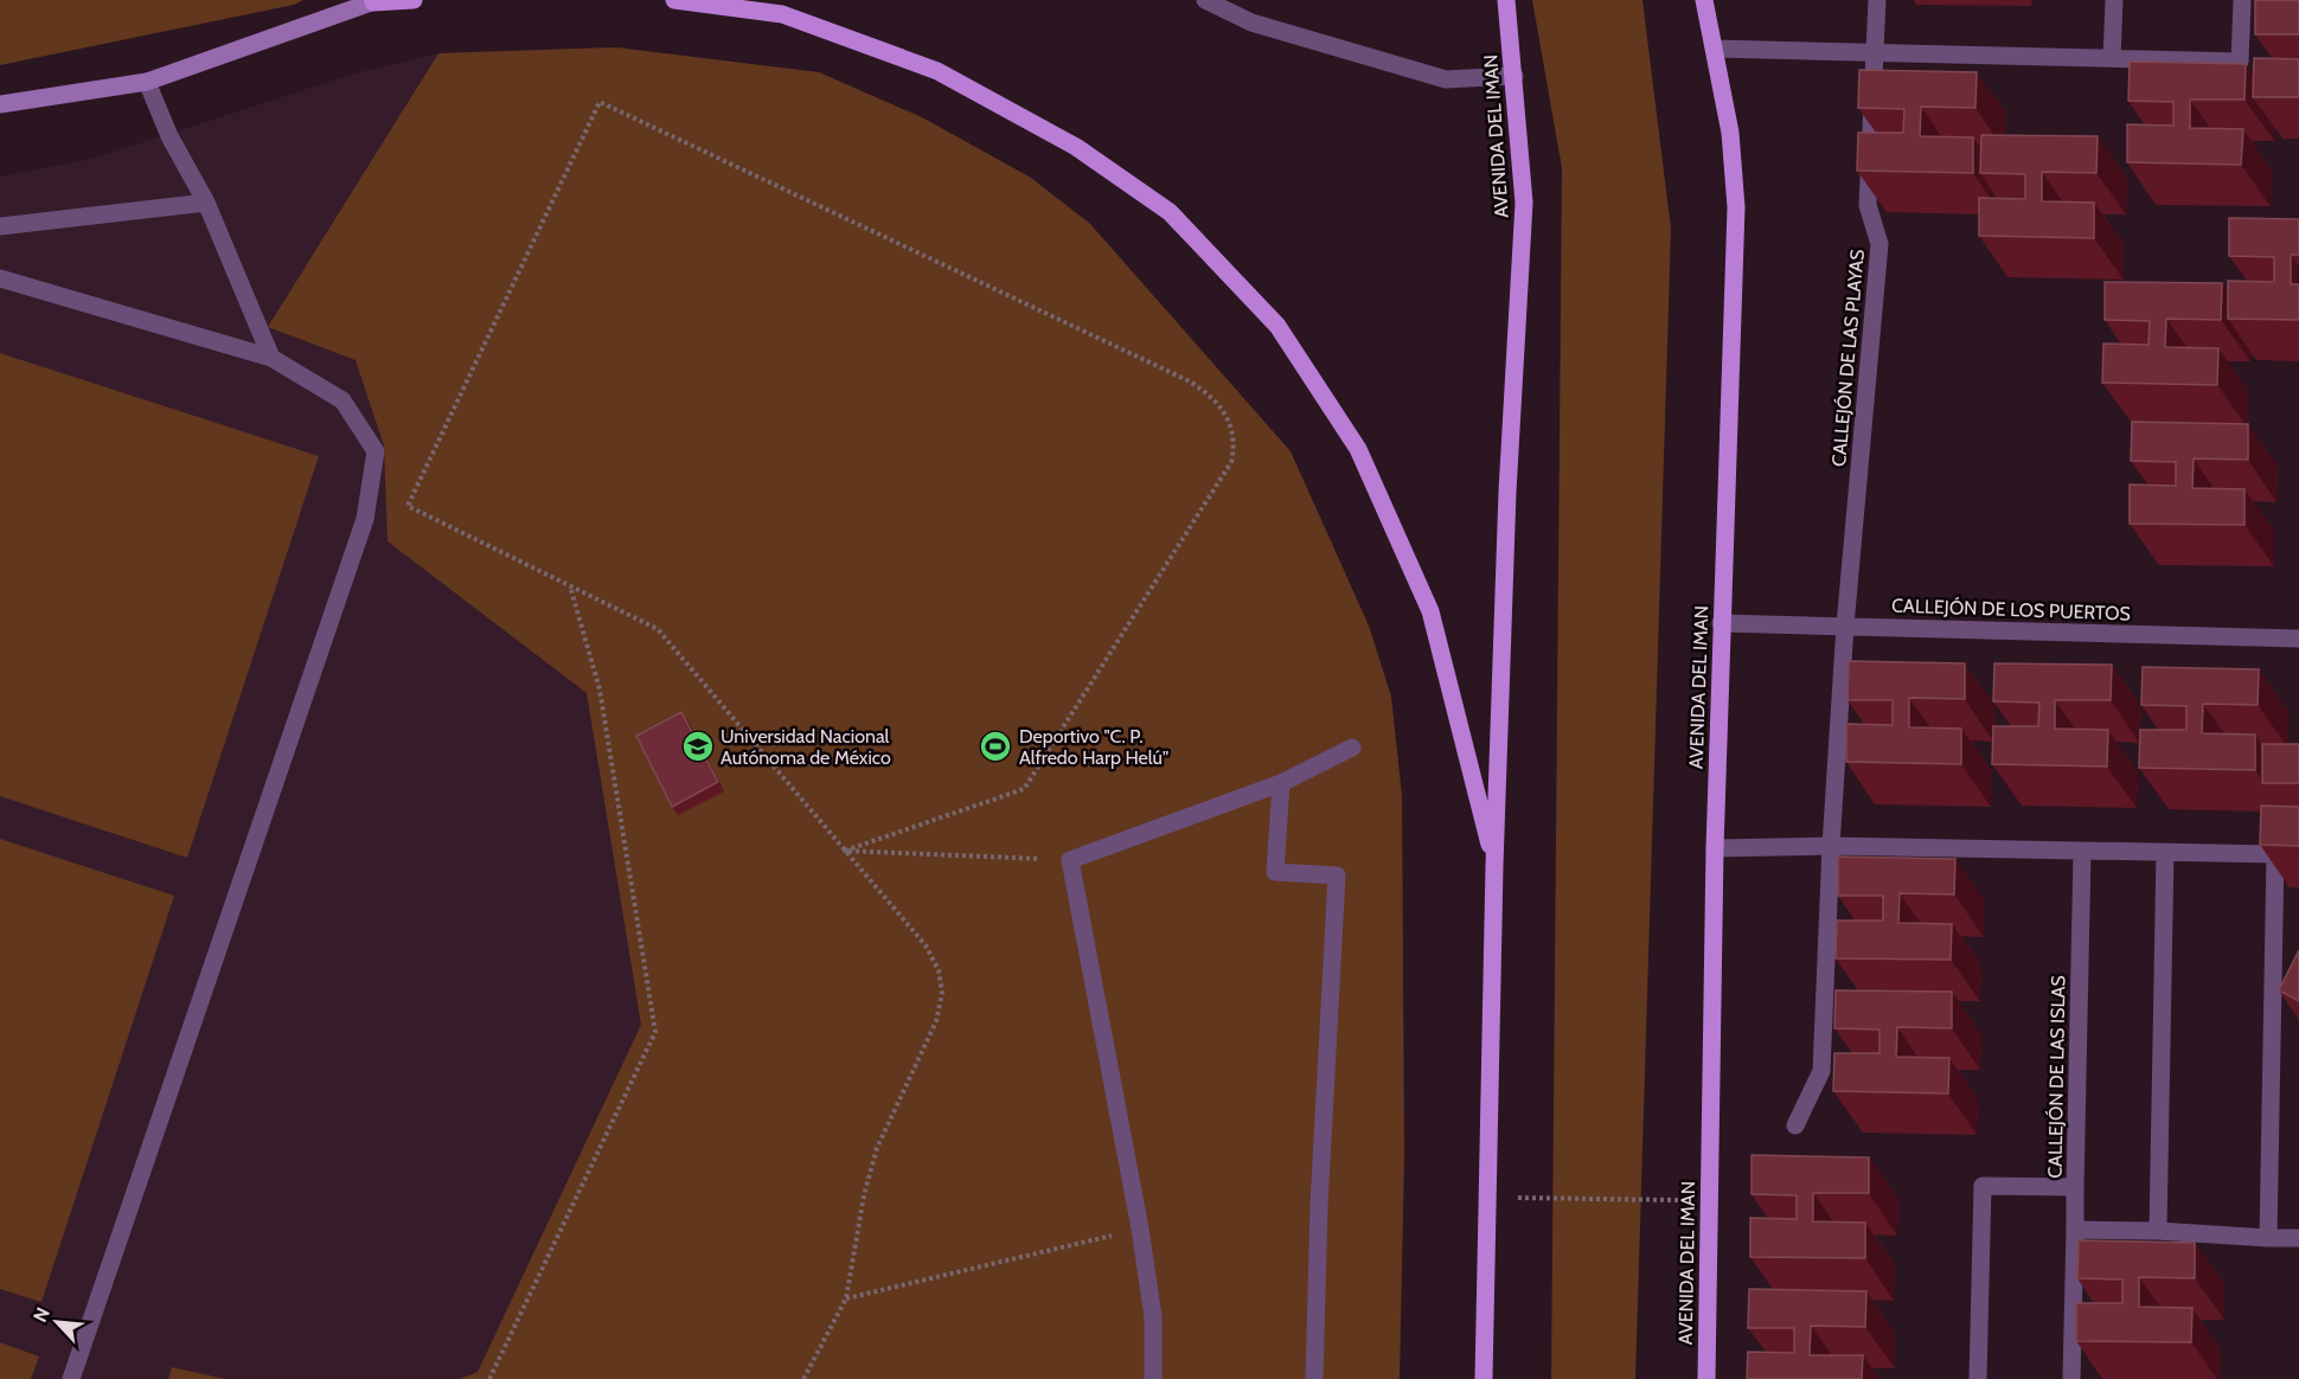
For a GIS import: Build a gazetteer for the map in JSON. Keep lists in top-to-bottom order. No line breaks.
{"streets":{"main road":["AVENIDA DEL IMAN"],"street":["CALLEJÓN DE LAS PLAYAS","CALLEJÓN DE LOS PUERTOS","CALLEJÓN DE LAS ISLAS"]},"crossings":[["AVENIDA DEL IMAN","CALLEJÓN DE LOS PUERTOS"],["CALLEJÓN DE LAS PLAYAS","CALLEJÓN DE LOS PUERTOS"]],"places":{"school or university":["Universidad Nacional Autónoma de México"],"sports":["Deportivo \"C. P. Alfredo Harp Helú\""]},"north":"top left"}
